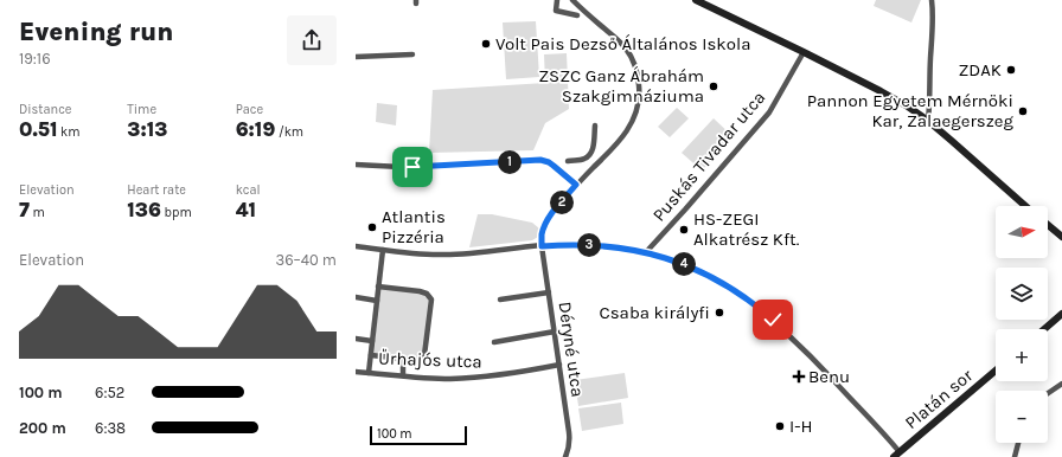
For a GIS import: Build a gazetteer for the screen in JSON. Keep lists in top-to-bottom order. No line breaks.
{"streets":{"street":["Puskás Tivadar utca","Déryné utca","Űrhajós utca","Platán sor"]},"crossings":[["Déryné utca","Űrhajós utca"]],"places":{"other":["Volt Pais Dezső Általános Iskola","ZDAK","ZSZC Ganz Ábrahám Szakgimnáziuma","Pannon Egyetem Mérnöki Kar, Zalaegerszeg","Atlantis Pizzéria","HS-ZEGI Alkatrész Kft.","Csaba királyfi","I-H"],"health":["Benu"]},"scale_bar":"100 m","north":"right","page":{"heading":["Evening run","19:16"],"stats":[["Distance","0.51 km"],["Time","3:13"],["Pace","6:19 /km"],["Elevation","7 m"],["Heart rate","136 bpm"],["kcal","41"]],"pins":["1","2","3","4"],"map_buttons":["+","−"],"chart":["Elevation","36–40 m"],"list":[{"name":"100 m","note":"6:52"},{"name":"200 m","note":"6:38"}],"scale":"100 m"}}
